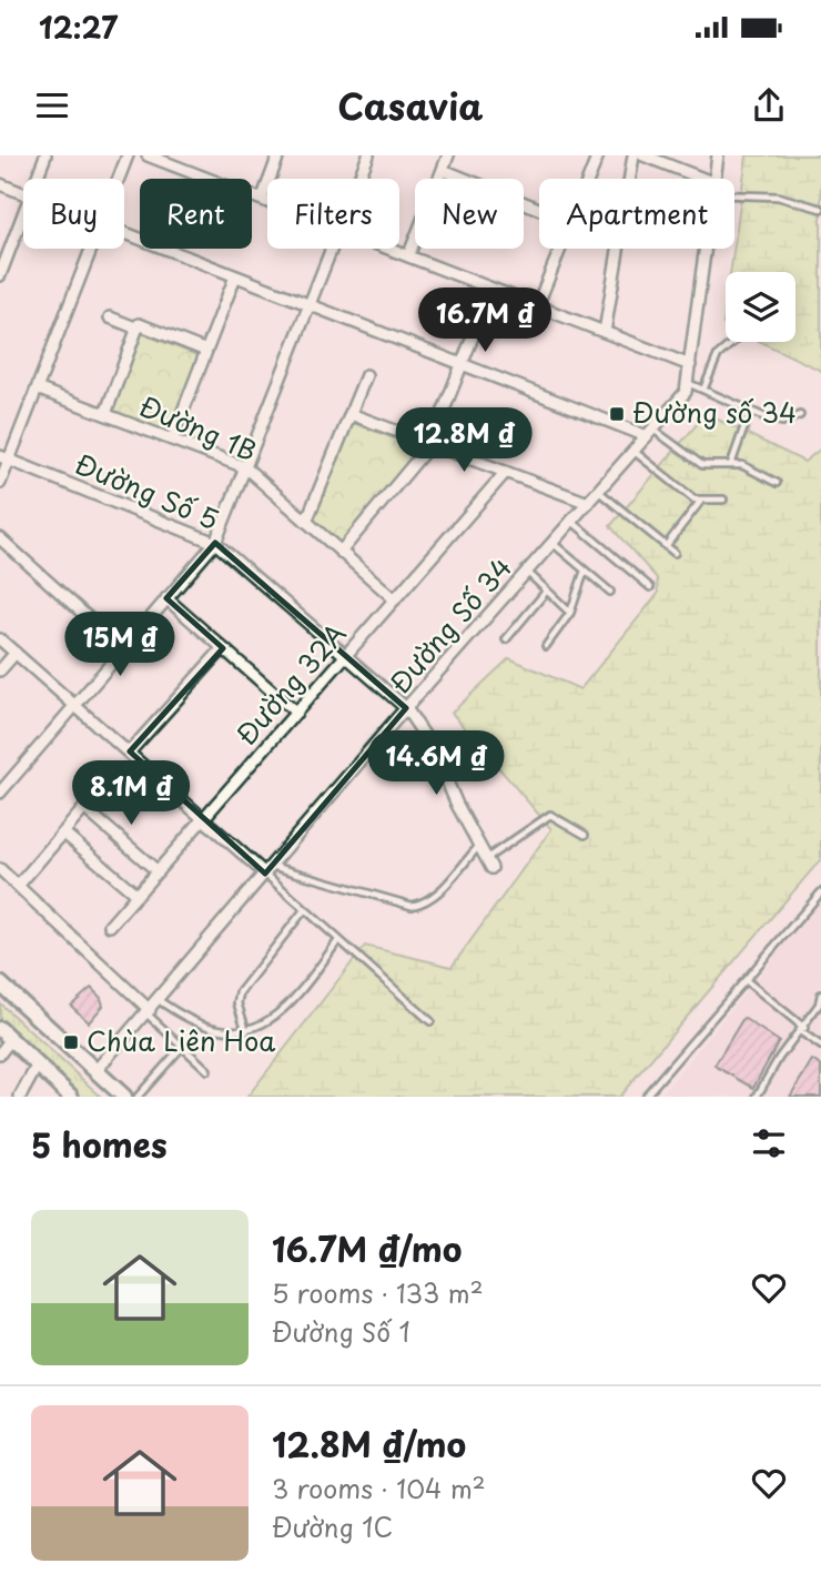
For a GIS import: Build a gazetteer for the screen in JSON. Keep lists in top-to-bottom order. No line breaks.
{"streets":{"street":["Đường 1B","Đường Số 5","Đường Số 34","Đường 32A"]},"crossings":[["Đường 1B","Đường 32A"],["Đường Số 5","Đường Số 34"],["Đường Số 5","Đường 32A"]],"places":{"transit":["Đường số 34","Chùa Liên Hoa"]},"page":{"status":"12:27","header":"Casavia","chip":["Buy","Rent","Filters","New","Apartment"],"price":["16.7M ₫","12.8M ₫","15M ₫","14.6M ₫","8.1M ₫"],"heading":"5 homes","list":[{"name":"16.7M ₫/mo","note":"5 rooms · 133 m² · Đường Số 1"},{"name":"12.8M ₫/mo","note":"3 rooms · 104 m² · Đường 1C"}]}}
